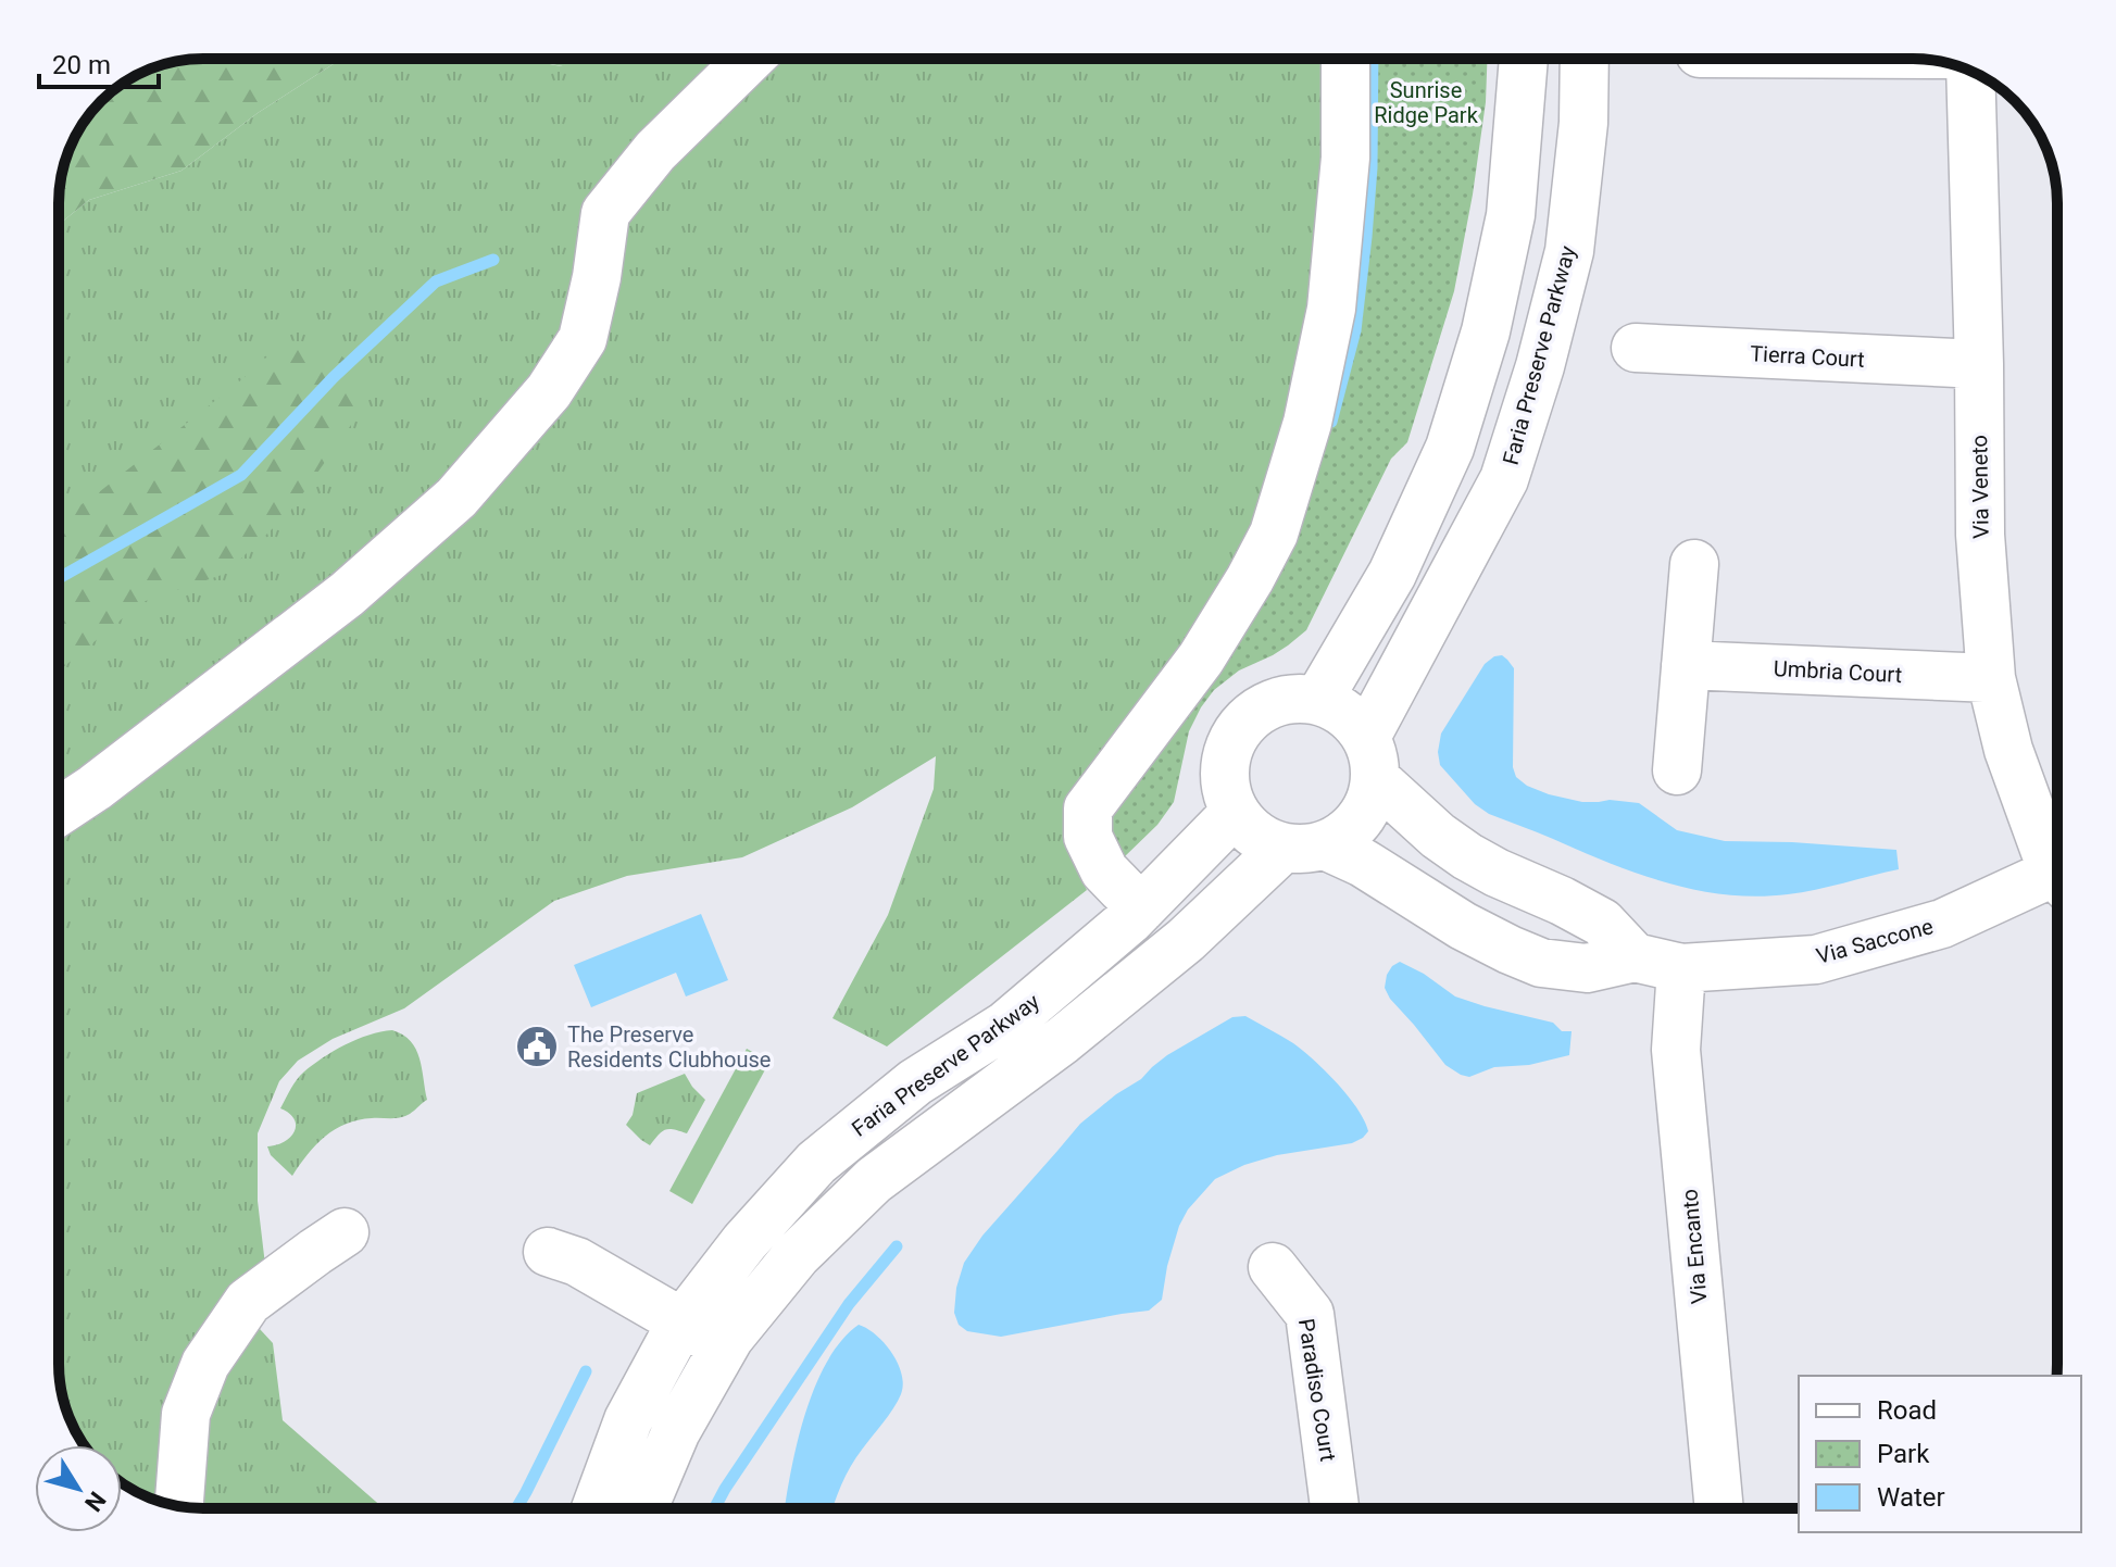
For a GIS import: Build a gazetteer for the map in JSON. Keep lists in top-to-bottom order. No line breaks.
{"streets":{"street":["Faria Preserve Parkway","Tierra Court","Via Veneto","Umbria Court","Via Saccone","Via Encanto","Paradiso Court"]},"crossings":[["Faria Preserve Parkway","Via Saccone"],["Tierra Court","Via Veneto"],["Via Veneto","Umbria Court"],["Via Saccone","Via Encanto"]],"parks":["Sunrise Ridge Park"],"places":{"public building":["The Preserve Residents Clubhouse"]},"legend":["Road","Park","Water"],"scale_bar":"20 m","north":"bottom right"}
